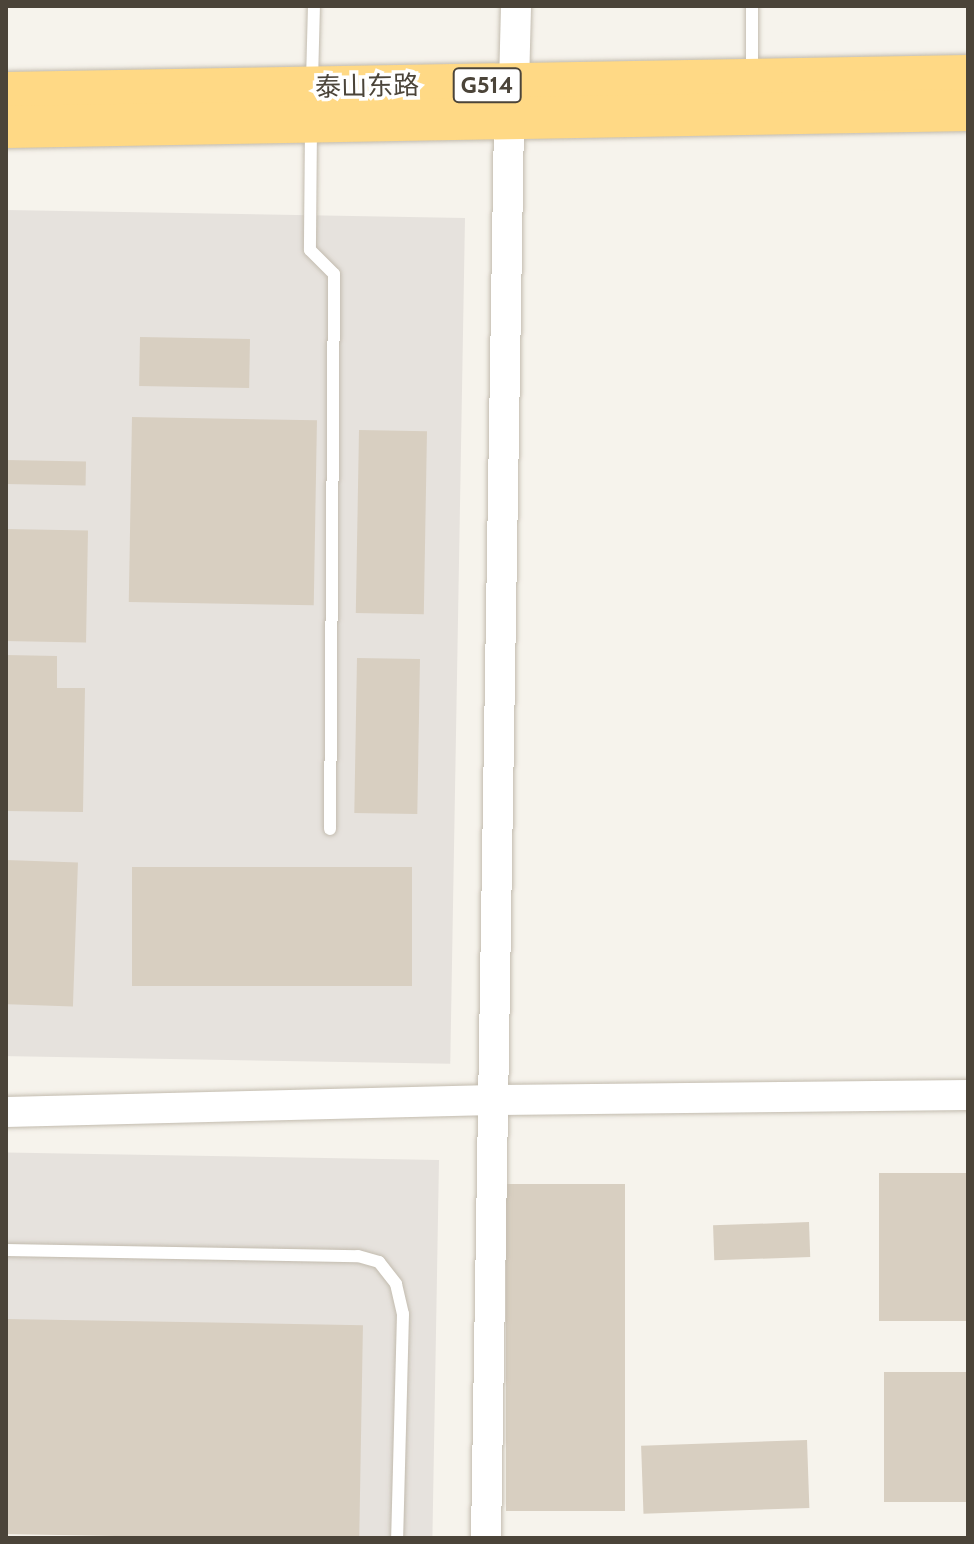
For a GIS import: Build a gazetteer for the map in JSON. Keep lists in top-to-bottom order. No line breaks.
{"streets":{"highway":["G514","泰山东路"]}}
